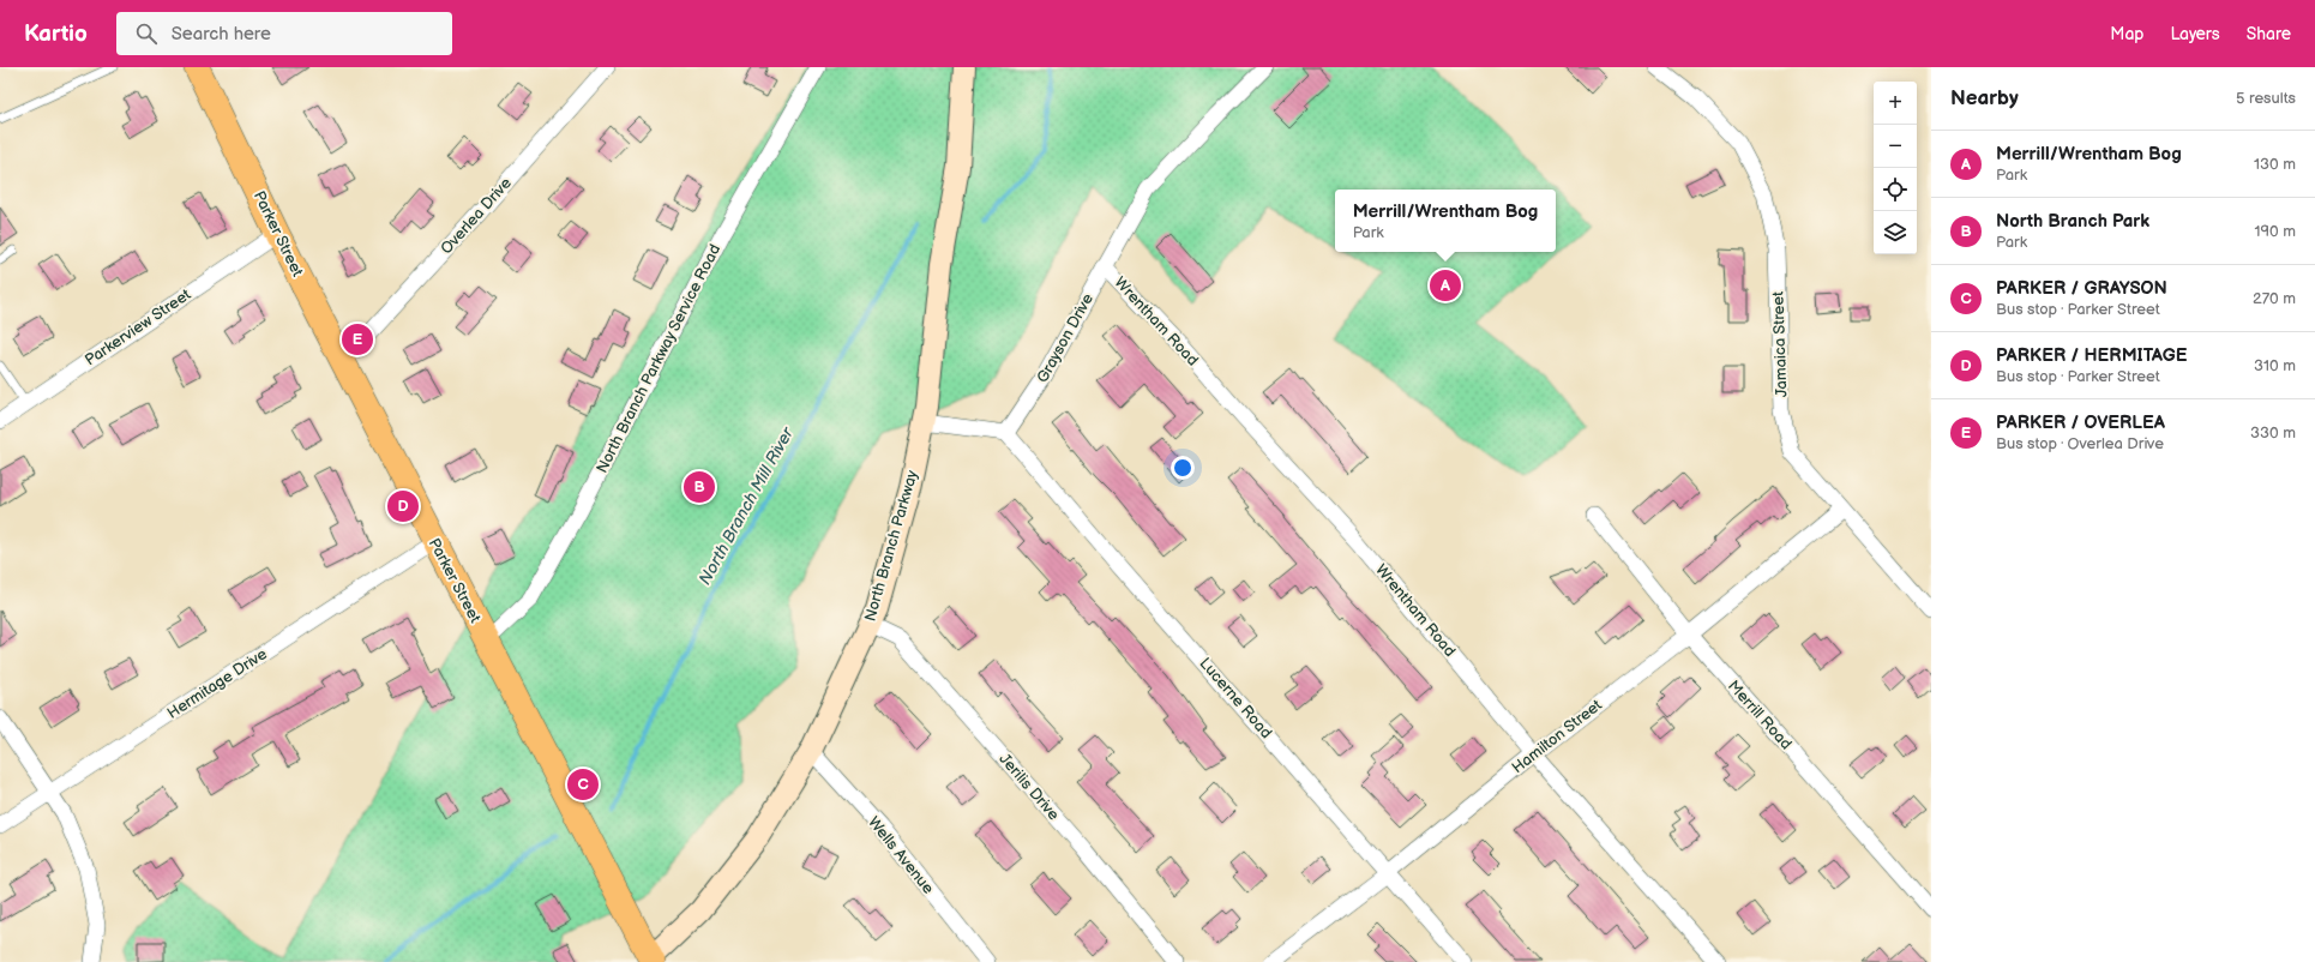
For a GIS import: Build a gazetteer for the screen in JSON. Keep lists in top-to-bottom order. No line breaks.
{"streets":{"main road":["Parker Street"],"street":["Overlea Drive","Wrentham Road","Parkerview Street","Grayson Drive","Jamaica Street","North Branch Parkway Service Road","North Branch Parkway","Hermitage Drive","Lucerne Road","Merrill Road","Hamilton Street","Jerilis Drive","Wells Avenue"]},"crossings":[["Overlea Drive","Parker Street"],["Parker Street","Parkerview Street"],["Parker Street","North Branch Parkway Service Road"],["Parker Street","North Branch Parkway"],["Parker Street","Hermitage Drive"],["Wrentham Road","Grayson Drive"],["Wrentham Road","Hamilton Street"],["Grayson Drive","Lucerne Road"],["Jamaica Street","Hamilton Street"],["North Branch Parkway","Jerilis Drive"],["North Branch Parkway","Wells Avenue"],["Lucerne Road","Hamilton Street"],["Merrill Road","Hamilton Street"]],"water":["North Branch Mill River"],"page":{"header":"Kartio","search":"Search here","nav":["Map","Layers","Share"],"heading":["Nearby","5 results"],"map_buttons":["+","−"],"list":[{"mark":"A","name":"Merrill/Wrentham Bog","note":"Park","value":"130 m"},{"mark":"B","name":"North Branch Park","note":"Park","value":"190 m"},{"mark":"C","name":"PARKER / GRAYSON","note":"Bus stop · Parker Street","value":"270 m"},{"mark":"D","name":"PARKER / HERMITAGE","note":"Bus stop · Parker Street","value":"310 m"},{"mark":"E","name":"PARKER / OVERLEA","note":"Bus stop · Overlea Drive","value":"330 m"}],"popup":["Merrill/Wrentham Bog","Park"],"pins":["A","E","B","D","C"]}}
